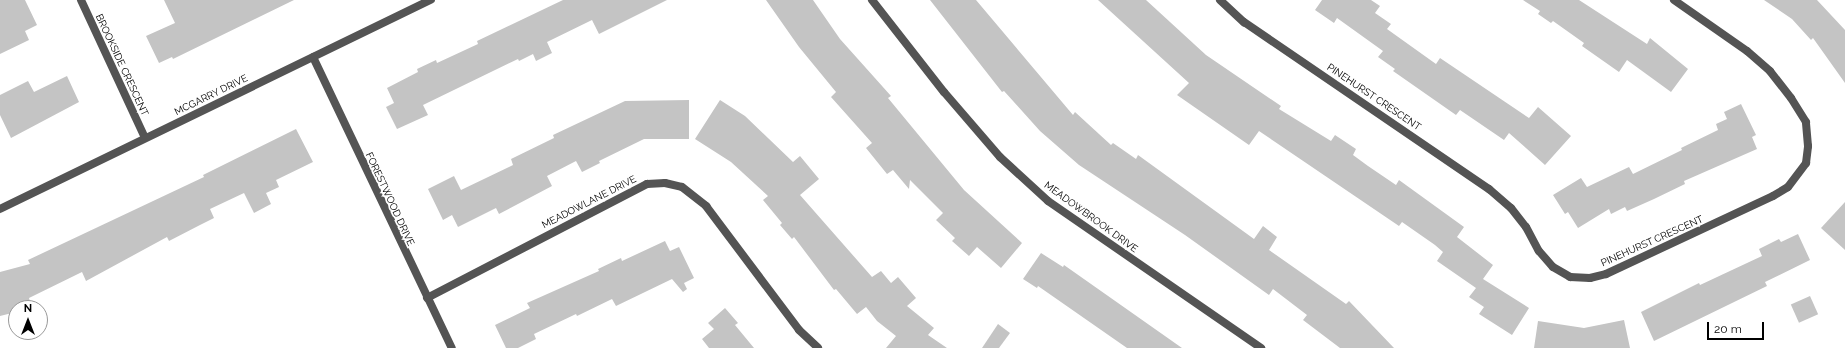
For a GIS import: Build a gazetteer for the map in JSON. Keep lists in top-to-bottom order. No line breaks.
{"streets":{"street":["BROOKSIDE CRESCENT","MCGARRY DRIVE","PINEHURST CRESCENT","FORESTWOOD DRIVE","MEADOWLANE DRIVE","MEADOWBROOK DRIVE"]},"crossings":[["BROOKSIDE CRESCENT","MCGARRY DRIVE"],["MCGARRY DRIVE","FORESTWOOD DRIVE"],["FORESTWOOD DRIVE","MEADOWLANE DRIVE"]],"scale_bar":"20 m","north":"top"}
